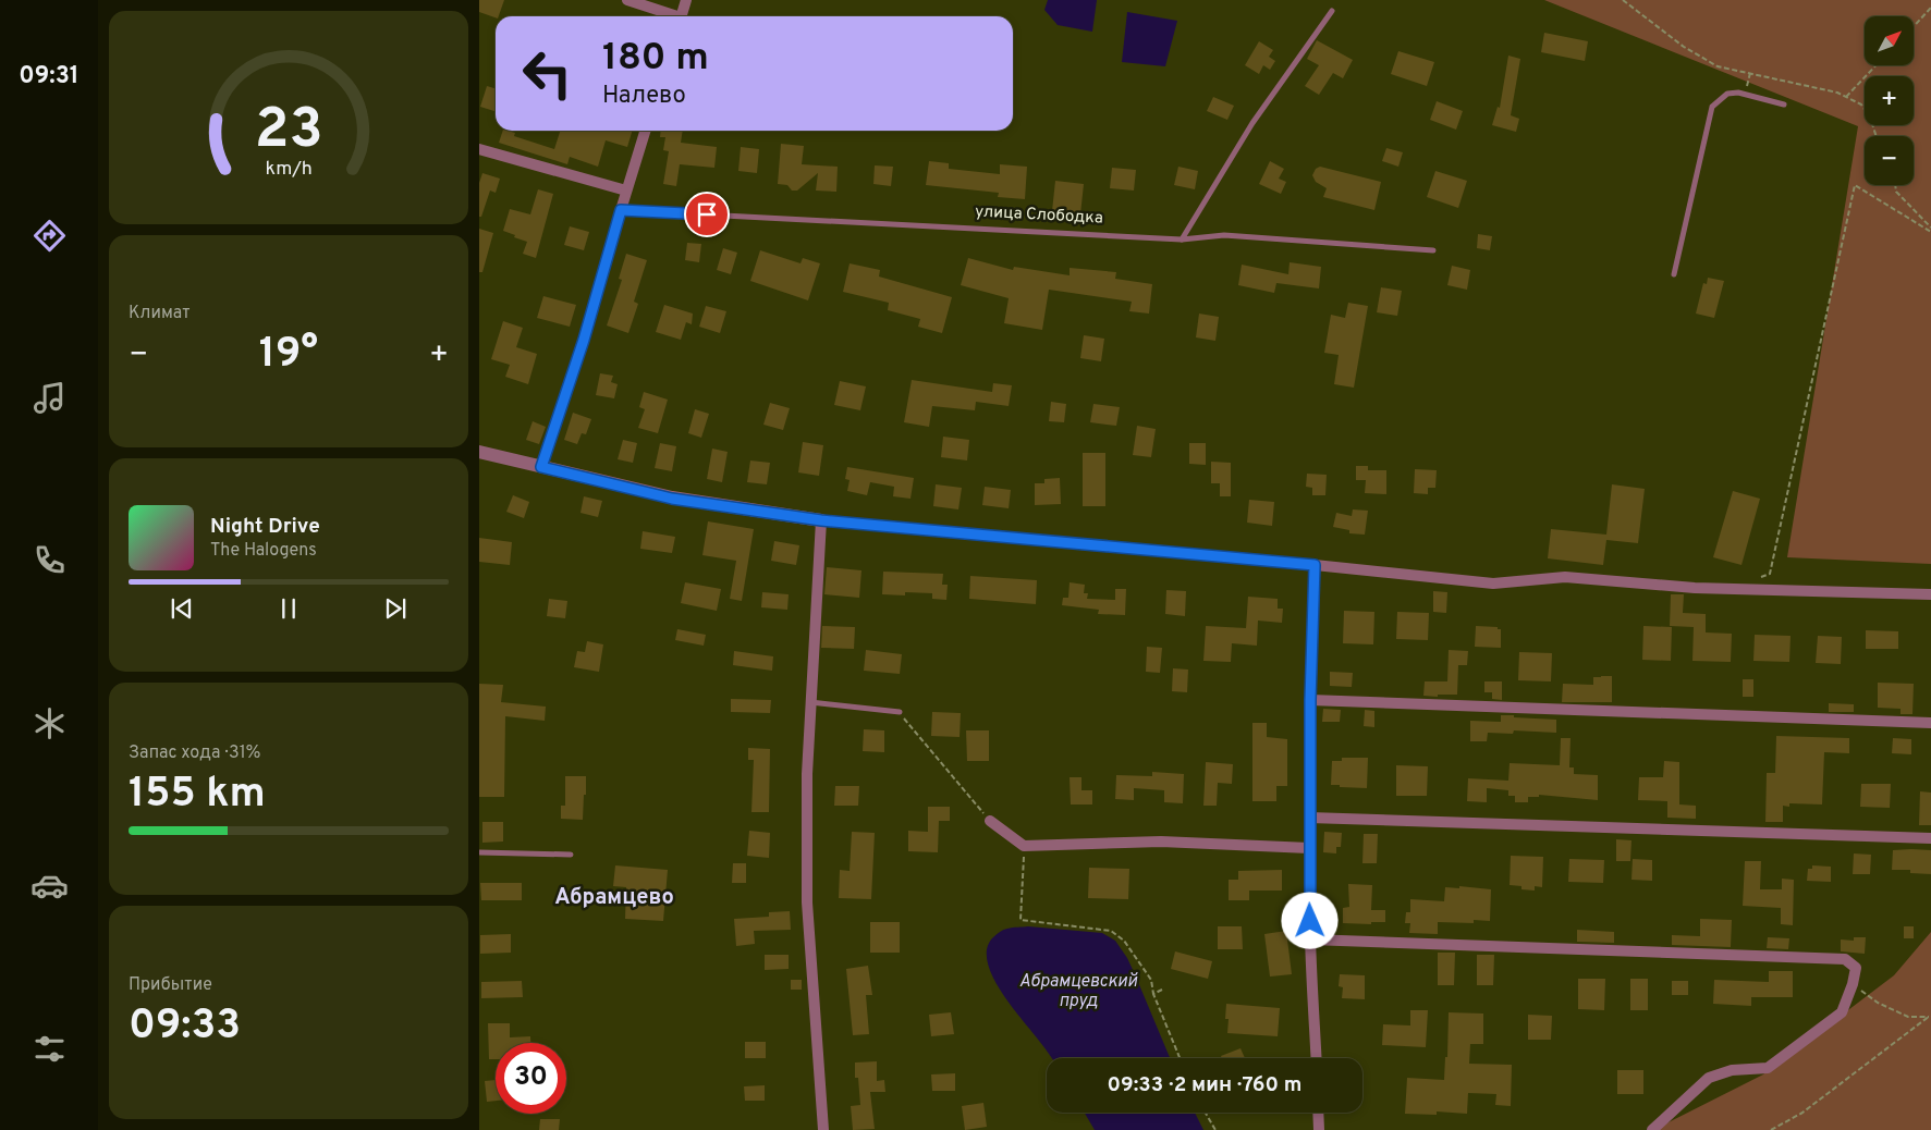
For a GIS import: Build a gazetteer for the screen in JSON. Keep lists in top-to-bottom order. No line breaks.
{"streets":{"lane":["улица Слободка"]},"districts":["Абрамцево"],"water":["Абрамцевский пруд"],"north":"top right","page":{"tabs":"09:31","map_buttons":["+","−"],"turn":["180 m","Налево"],"tile":["Климат",["Запас хода · 31%","155 km"],["Прибытие","09:33"]],"heat":["−","19°","+"],"song":["Night Drive","The Halogens"],"limit":"30","trip":"09:33 · 2 мин · 760 m","gauge":["23","km/h"]}}
